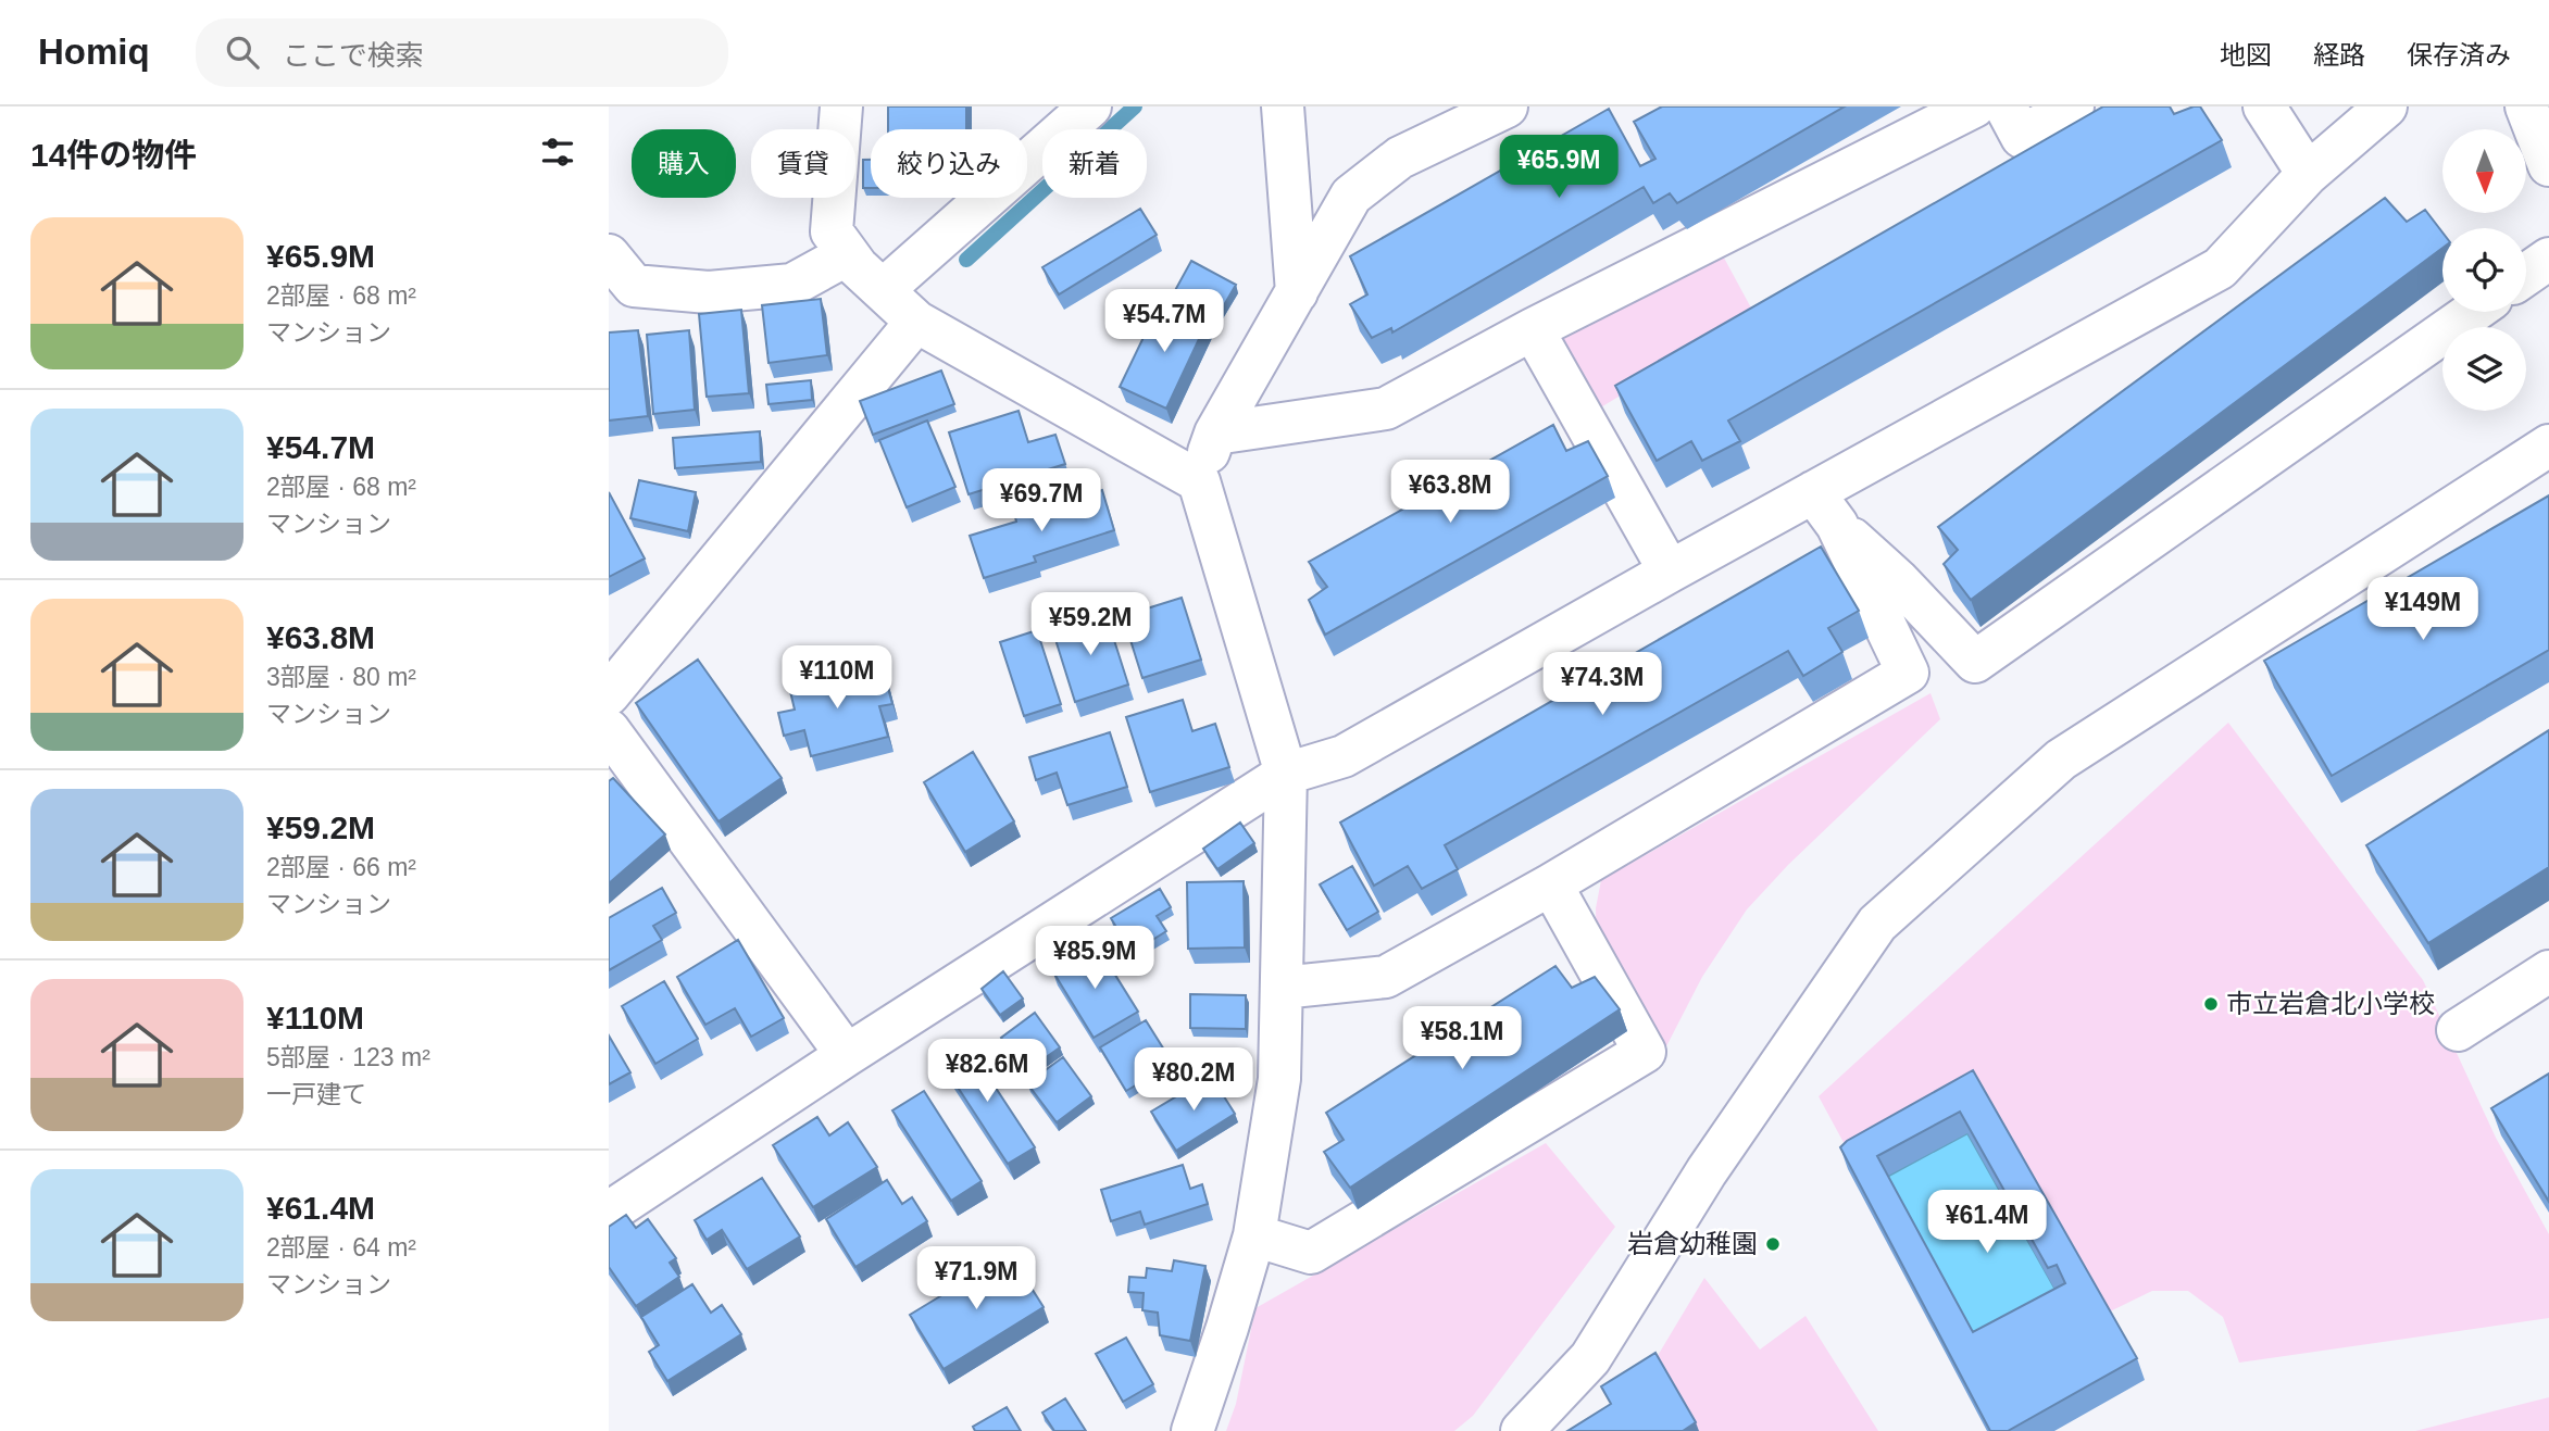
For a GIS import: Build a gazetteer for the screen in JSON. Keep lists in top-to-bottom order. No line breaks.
{"places":["市立岩倉北小学校","岩倉幼稚園"],"north":"bottom","page":{"header":"Homiq","search":"ここで検索","nav":["地図","経路","保存済み"],"heading":"14件の物件","chip":["購入","賃貸","絞り込み","新着"],"price":["¥65.9M","¥54.7M","¥63.8M","¥69.7M","¥149M","¥59.2M","¥110M","¥74.3M","¥85.9M","¥58.1M","¥82.6M","¥80.2M","¥61.4M","¥71.9M"],"list":[{"name":"¥65.9M","note":"2部屋 · 68 m² · マンション"},{"name":"¥54.7M","note":"2部屋 · 68 m² · マンション"},{"name":"¥63.8M","note":"3部屋 · 80 m² · マンション"},{"name":"¥59.2M","note":"2部屋 · 66 m² · マンション"},{"name":"¥110M","note":"5部屋 · 123 m² · 一戸建て"},{"name":"¥61.4M","note":"2部屋 · 64 m² · マンション"}]}}
